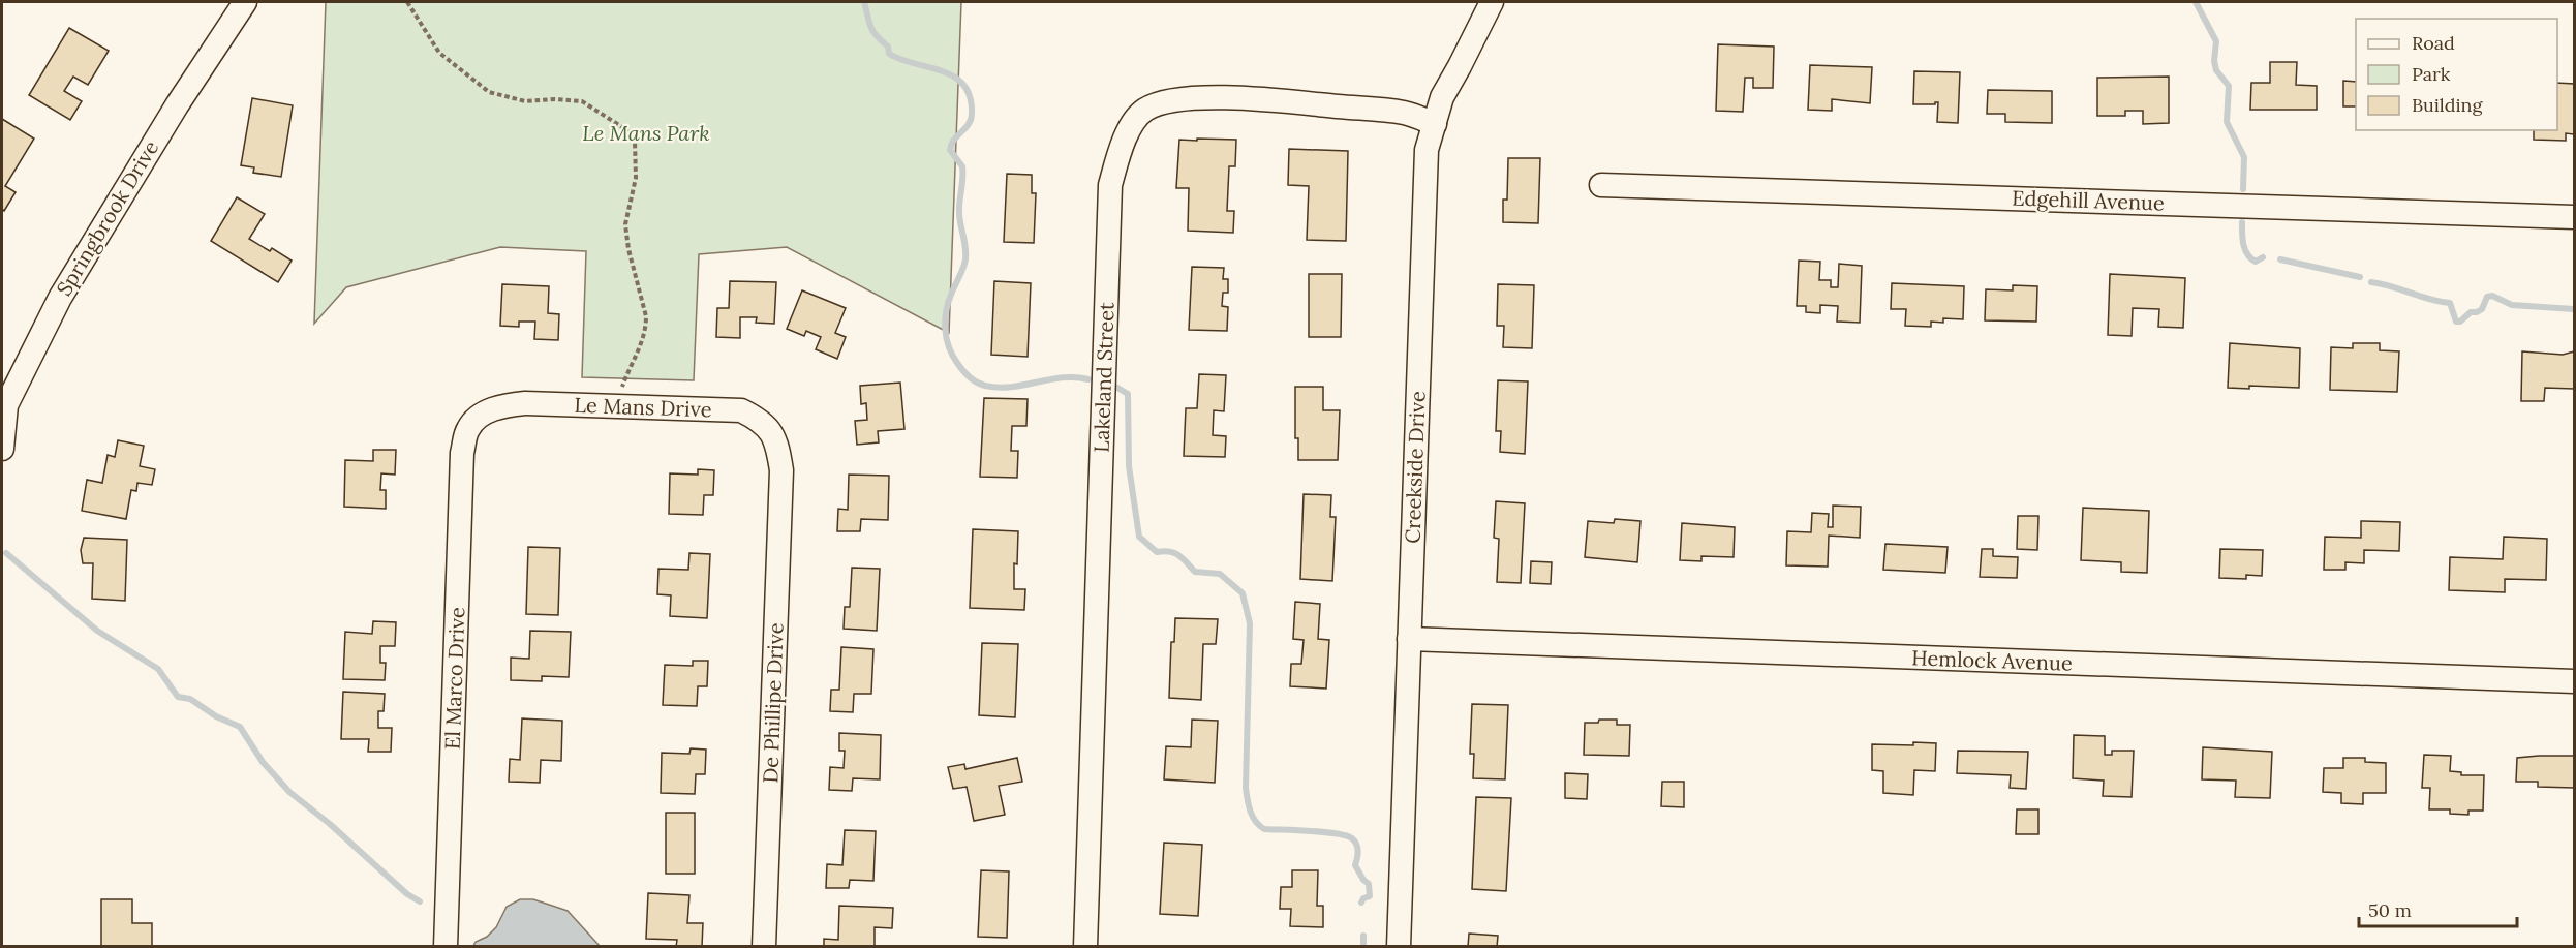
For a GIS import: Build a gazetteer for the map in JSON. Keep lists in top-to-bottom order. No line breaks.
{"streets":{"street":["Edgehill Avenue","Springbrook Drive","Lakeland Street","Le Mans Drive","Creekside Drive","Hemlock Avenue","El Marco Drive","De Phillipe Drive"]},"crossings":[["Lakeland Street","Creekside Drive"],["Le Mans Drive","El Marco Drive"],["Le Mans Drive","De Phillipe Drive"],["Creekside Drive","Hemlock Avenue"]],"parks":["Le Mans Park"],"legend":["Road","Park","Building"],"scale_bar":"50 m"}
